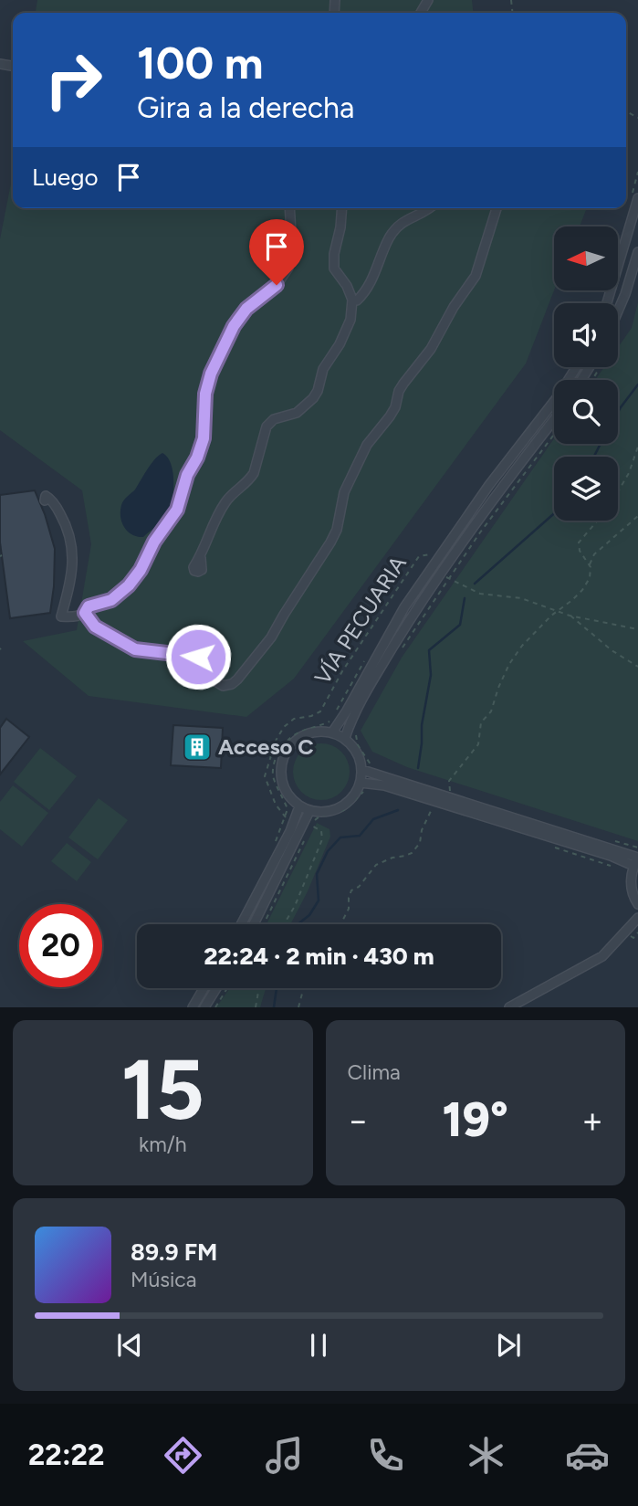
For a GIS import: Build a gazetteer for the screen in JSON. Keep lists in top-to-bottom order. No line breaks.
{"streets":{"path":["VÍA PECUARIA"]},"places":{"building":["Acceso C"]},"north":"left","page":{"turn":["100 m","Gira a la derecha"],"then":"Luego","limit":"20","trip":"22:24 · 2 min · 430 m","tile":[["15","km/h"],"Clima"],"heat":["−","19°","+"],"song":["89.9 FM","Música"],"tabs":"22:22"}}
